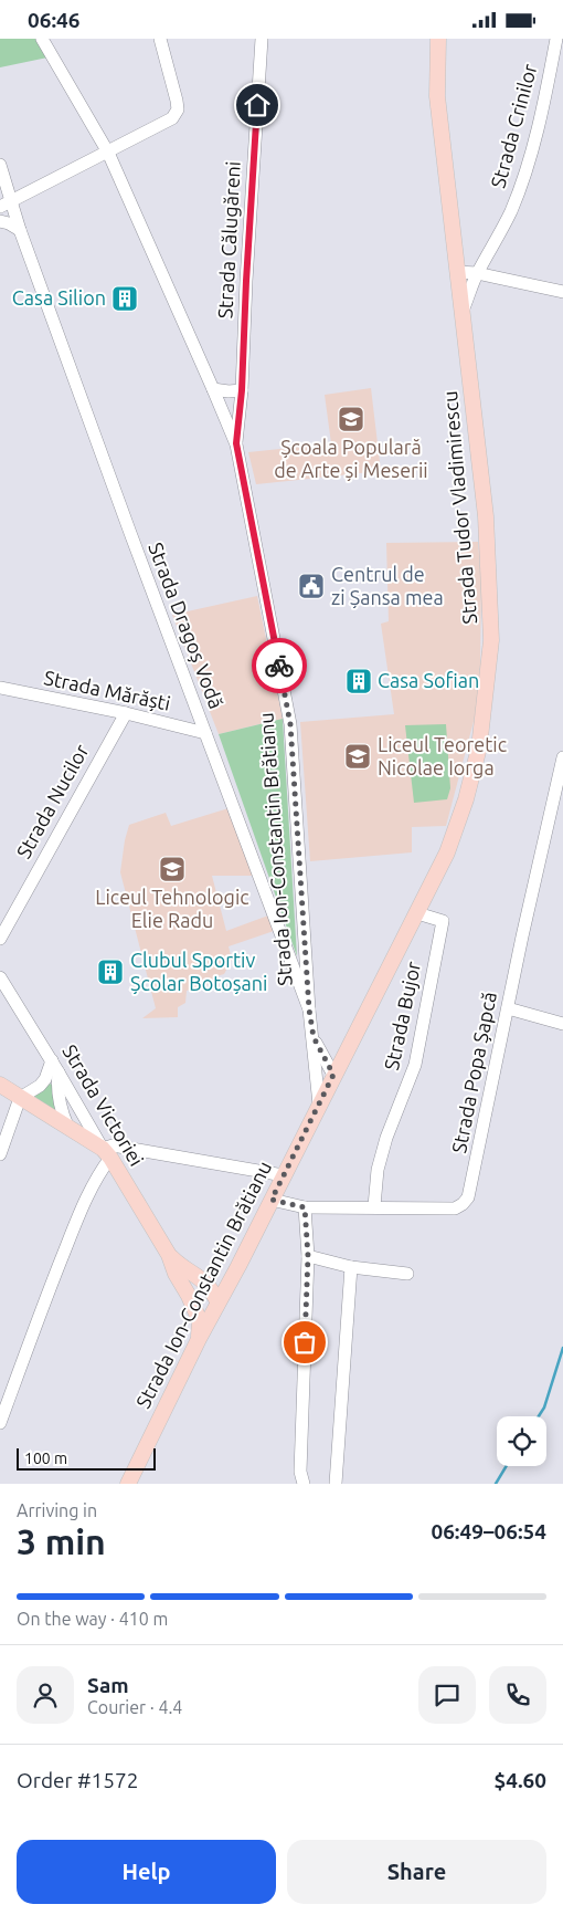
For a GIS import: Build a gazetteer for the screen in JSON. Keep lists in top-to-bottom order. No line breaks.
{"streets":{"main road":["Strada Tudor Vladimirescu","Strada Ion-Constantin Brătianu","Strada Victoriei"],"street":["Strada Crinilor","Strada Călugăreni","Strada Dragoș Vodă","Strada Mărăști","Strada Nucilor","Strada Bujor","Strada Popa Șapcă"]},"crossings":[["Strada Crinilor","Strada Tudor Vladimirescu"],["Strada Călugăreni","Strada Ion-Constantin Brătianu"],["Strada Tudor Vladimirescu","Strada Dragoș Vodă"],["Strada Tudor Vladimirescu","Strada Ion-Constantin Brătianu"],["Strada Tudor Vladimirescu","Strada Bujor"],["Strada Dragoș Vodă","Strada Mărăști"],["Strada Dragoș Vodă","Strada Ion-Constantin Brătianu"],["Strada Mărăști","Strada Nucilor"],["Strada Ion-Constantin Brătianu","Strada Popa Șapcă"],["Strada Ion-Constantin Brătianu","Strada Victoriei"],["Strada Bujor","Strada Popa Șapcă"]],"places":{"building":["Casa Silion","Casa Sofian","Clubul Sportiv Școlar Botoșani"],"school or university":["Școala Populară de Arte și Meserii","Liceul Teoretic Nicolae Iorga","Liceul Tehnologic Elie Radu"],"public building":["Centrul de zi Șansa mea"]},"scale_bar":"100 m","page":{"status":"06:46","scale":"100 m","heading":["3 min","Arriving in","06:49–06:54"],"panel":["Sam","Courier · 4.4","Order #1572","$4.60"],"bar":"On the way · 410 m","buttons":["Help","Share"]}}
